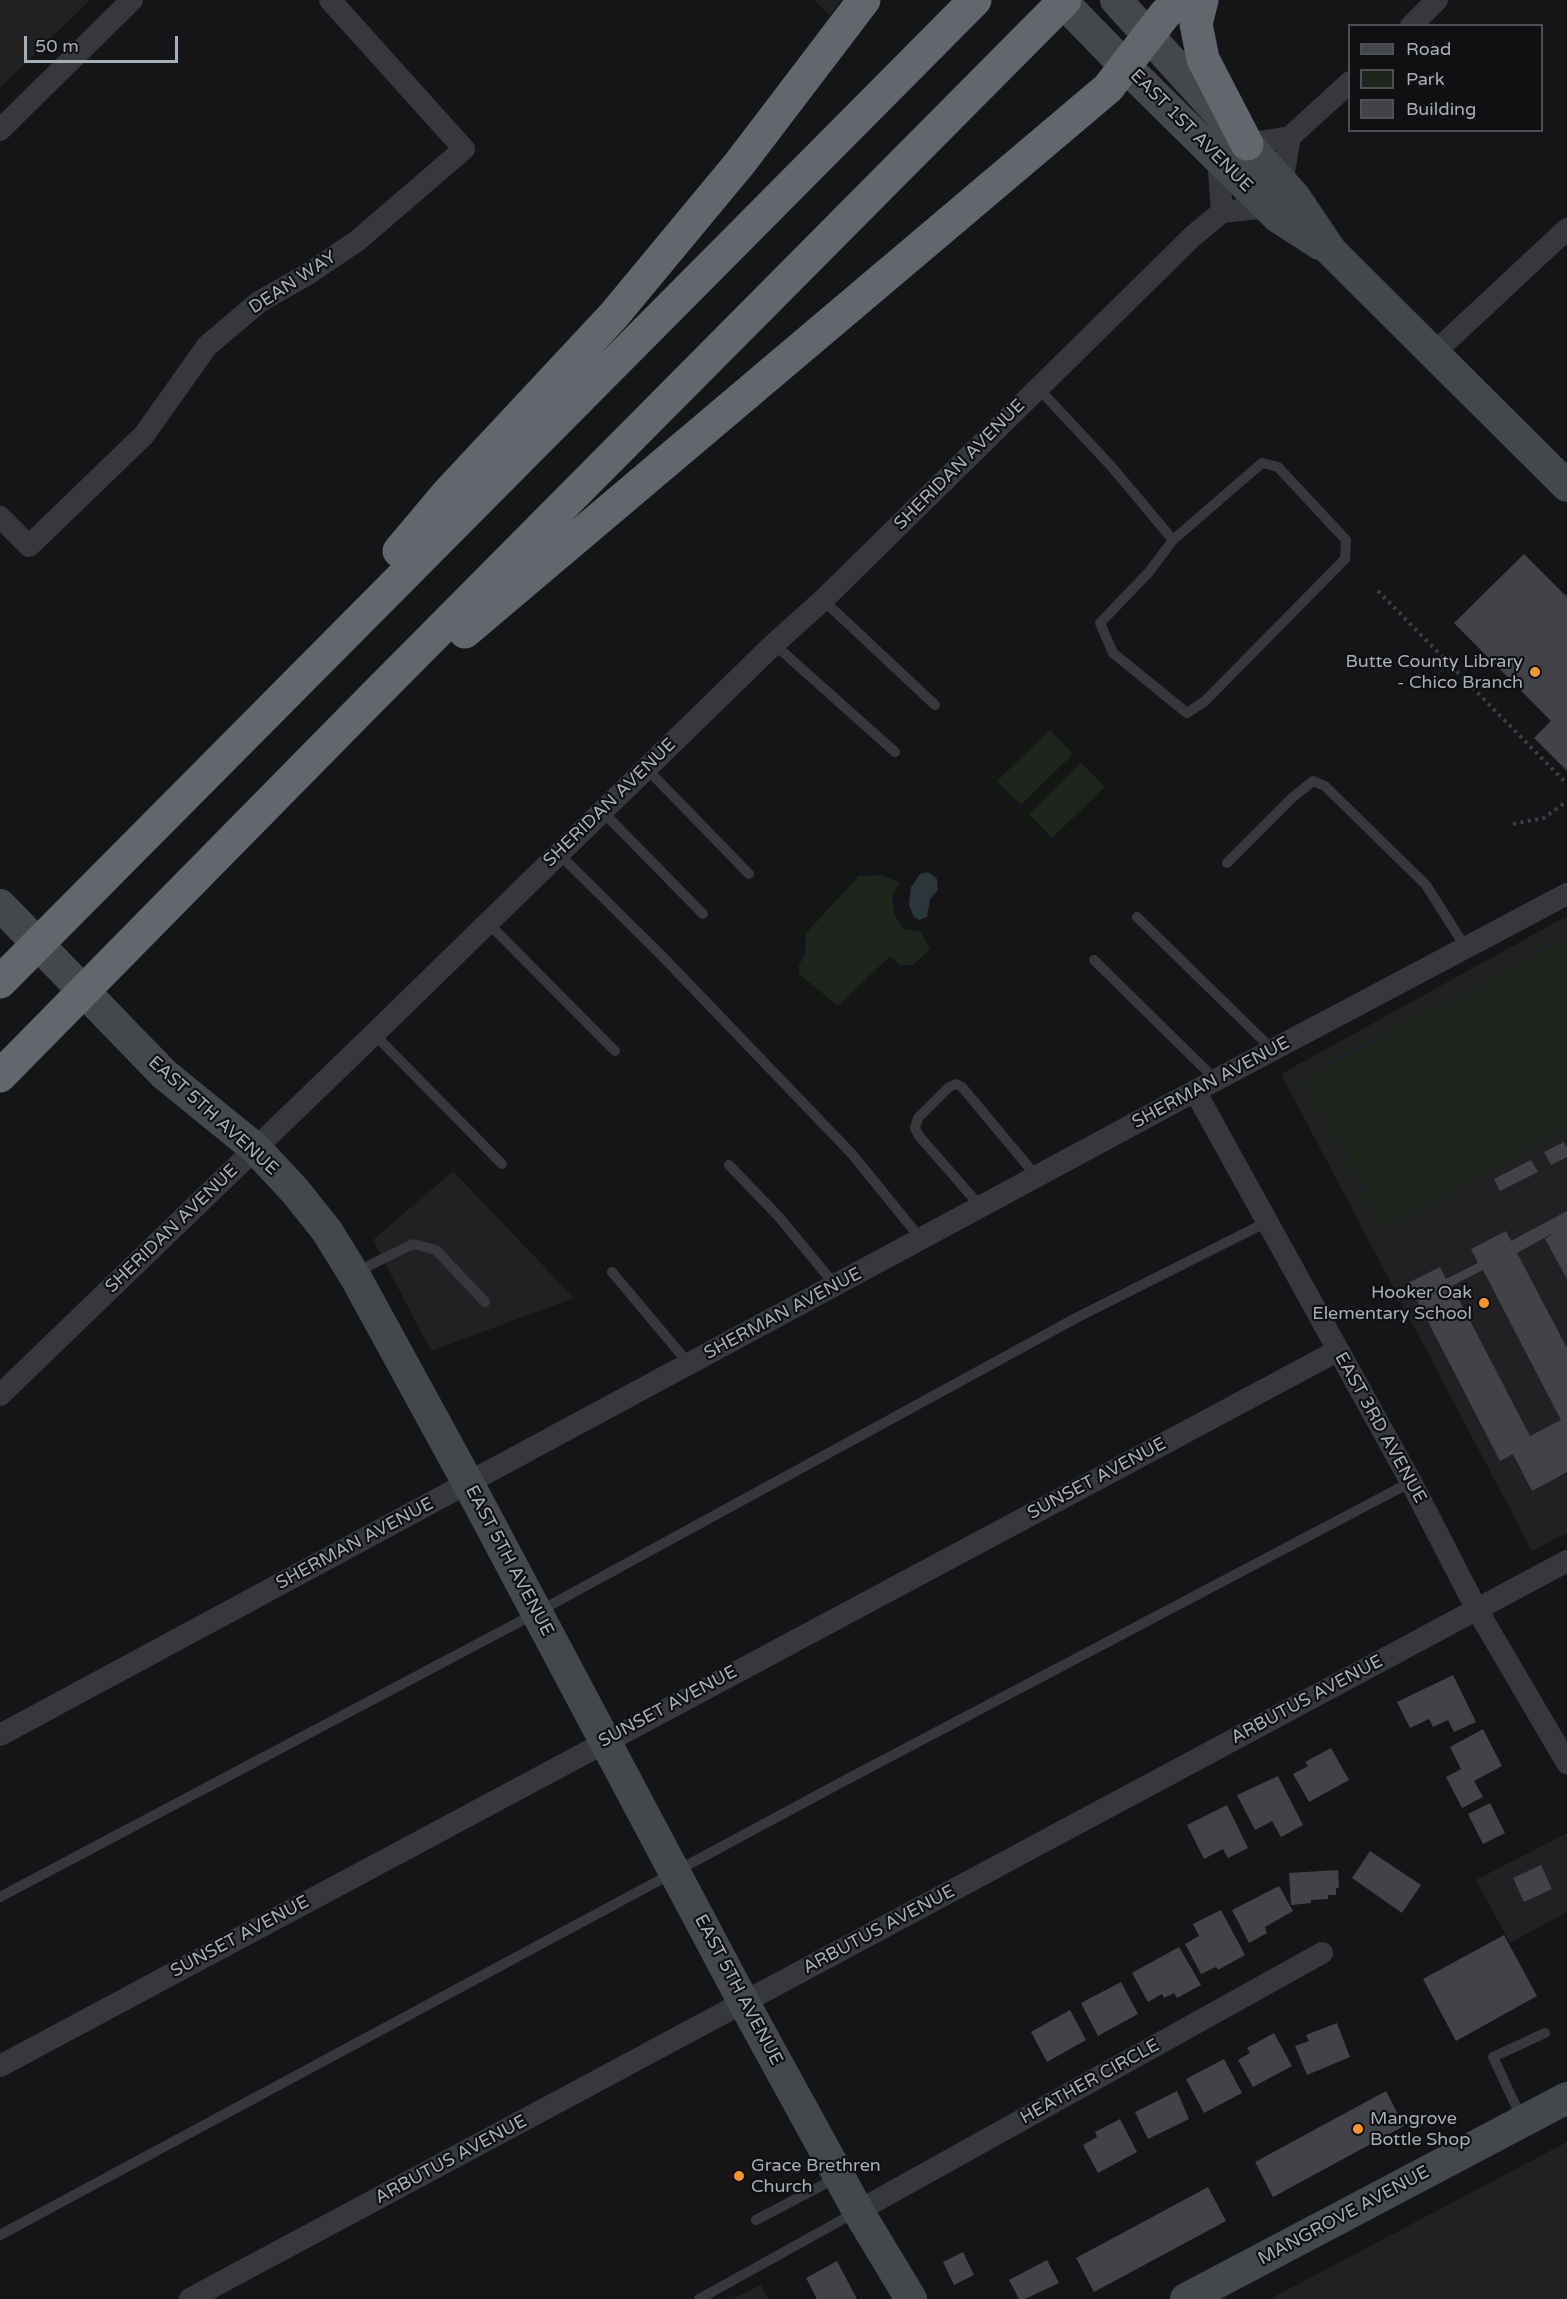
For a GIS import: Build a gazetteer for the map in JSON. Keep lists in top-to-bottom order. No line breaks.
{"streets":{"street":["EAST 1ST AVENUE","DEAN WAY","SHERIDAN AVENUE","SHERMAN AVENUE","EAST 5TH AVENUE","EAST 3RD AVENUE","SUNSET AVENUE","ARBUTUS AVENUE","HEATHER CIRCLE","MANGROVE AVENUE"]},"crossings":[["SHERIDAN AVENUE","EAST 5TH AVENUE"],["SHERMAN AVENUE","EAST 5TH AVENUE"],["SHERMAN AVENUE","EAST 3RD AVENUE"],["EAST 5TH AVENUE","SUNSET AVENUE"],["EAST 5TH AVENUE","ARBUTUS AVENUE"],["EAST 5TH AVENUE","HEATHER CIRCLE"],["EAST 3RD AVENUE","SUNSET AVENUE"],["EAST 3RD AVENUE","ARBUTUS AVENUE"]],"places":["Butte County Library - Chico Branch","Hooker Oak Elementary School","Mangrove Bottle Shop","Grace Brethren Church"],"legend":["Road","Park","Building"],"scale_bar":"50 m"}
